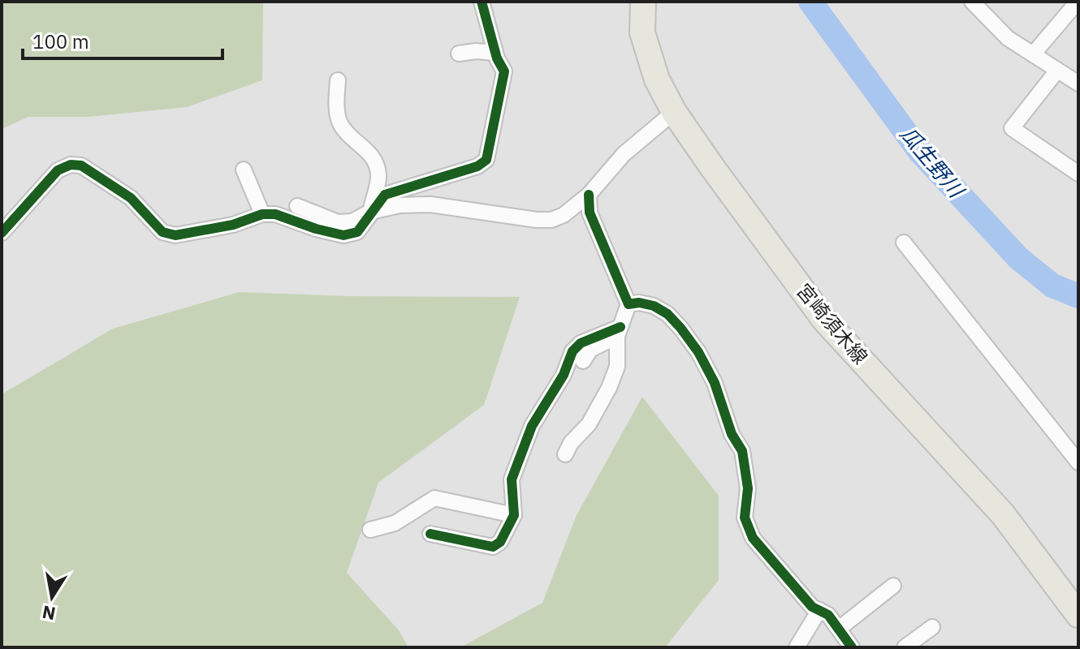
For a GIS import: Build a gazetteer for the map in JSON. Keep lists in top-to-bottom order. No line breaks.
{"streets":{"main road":["宮崎須木線"]},"water":["瓜生野川"],"scale_bar":"100 m","north":"bottom"}
